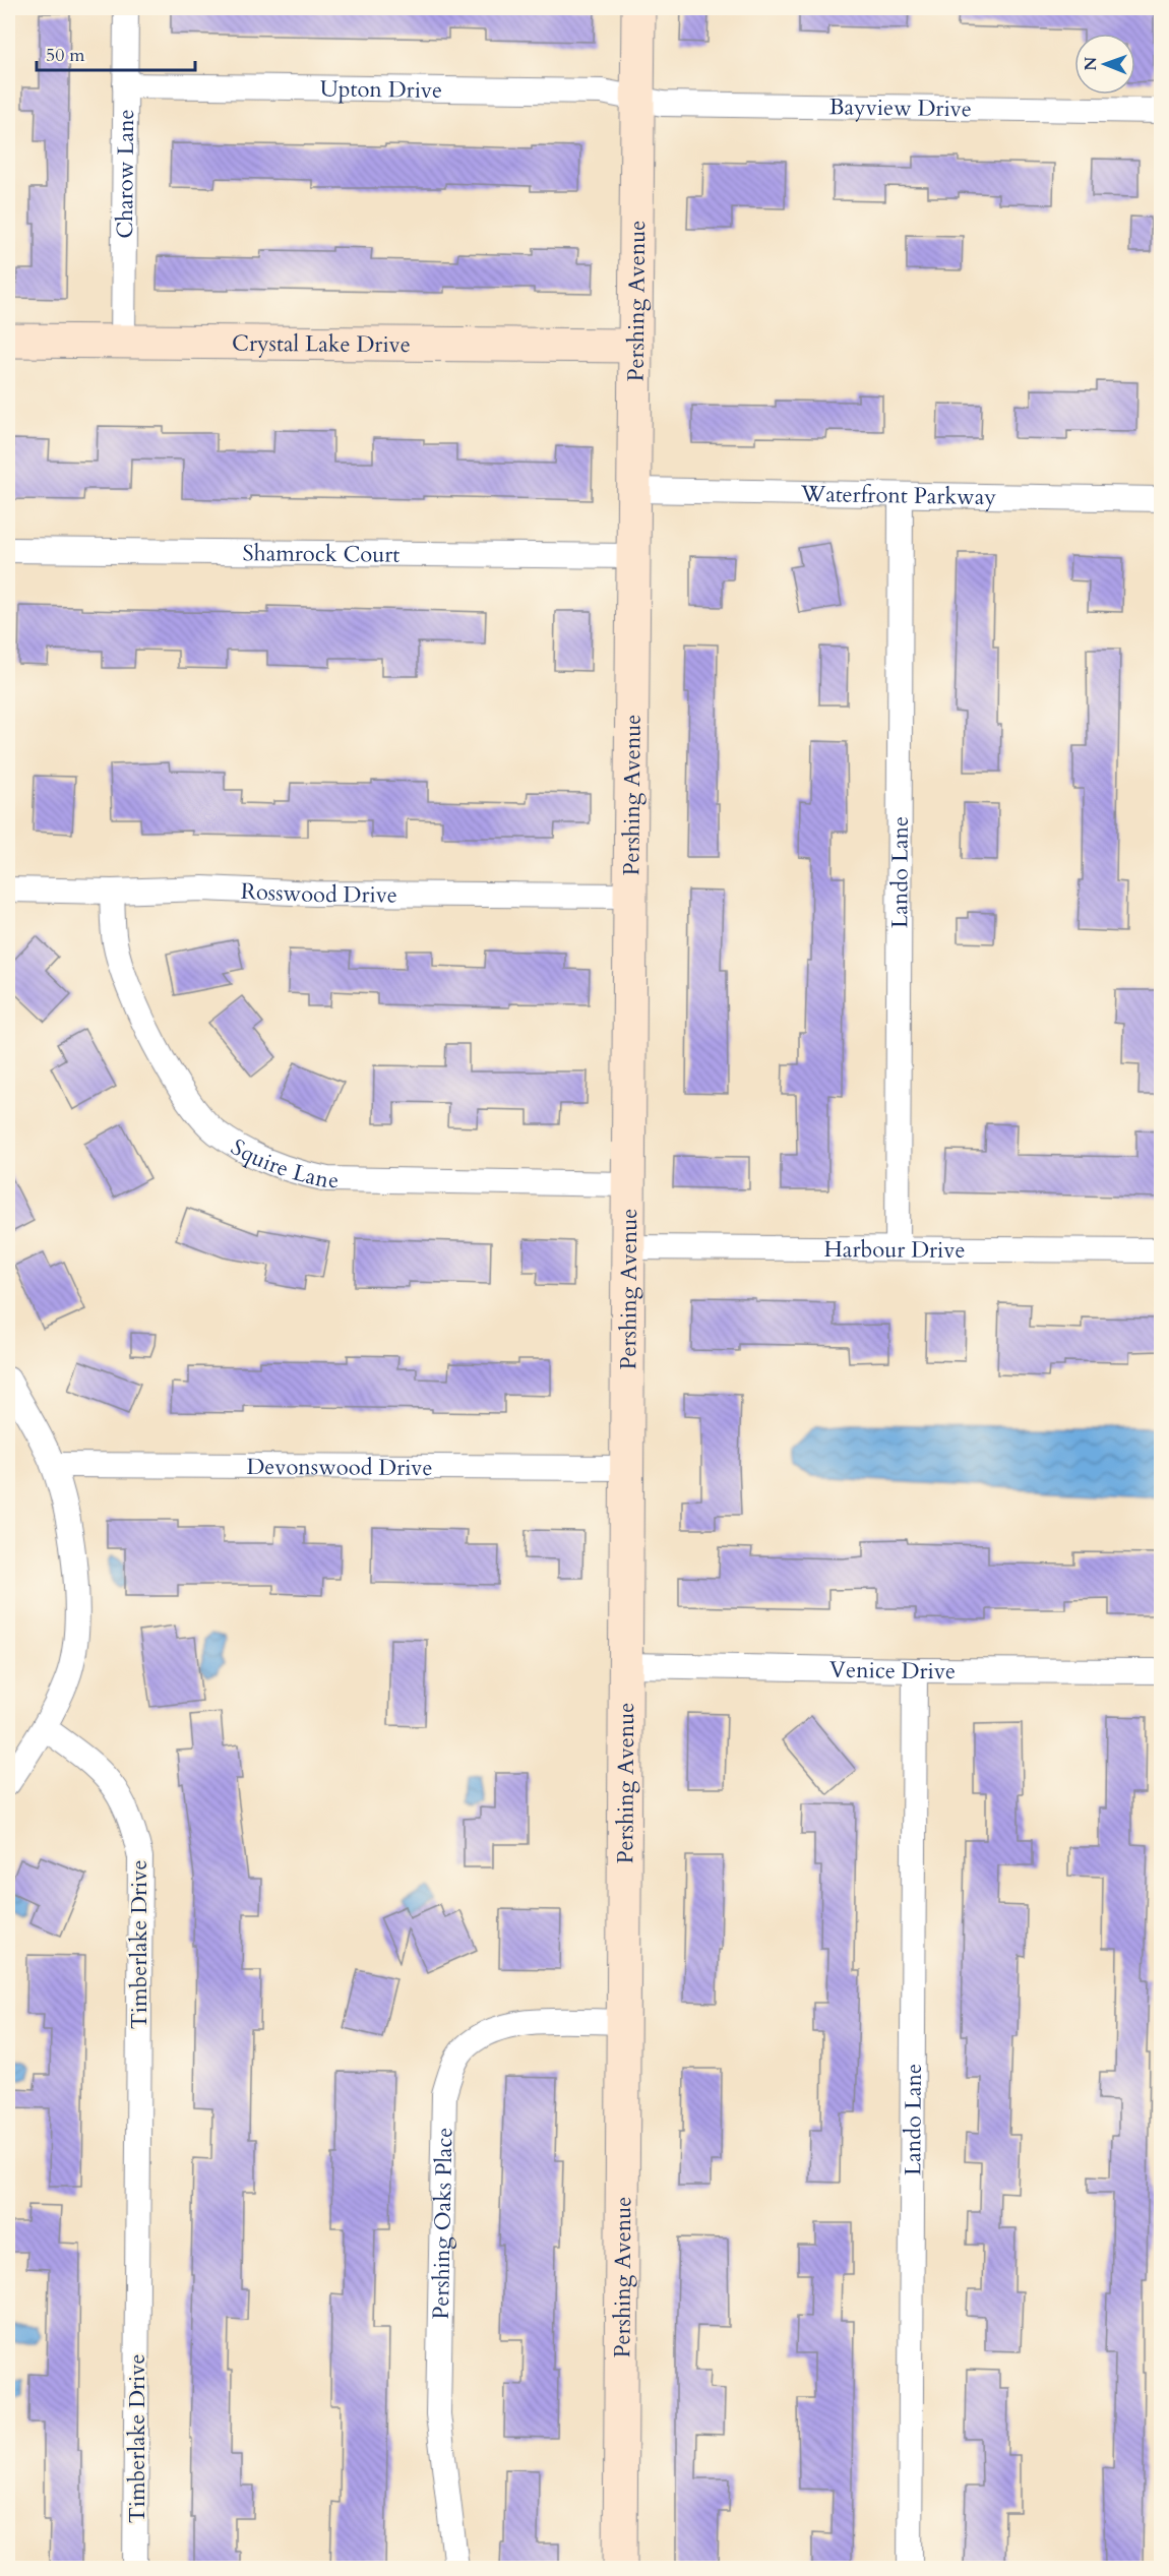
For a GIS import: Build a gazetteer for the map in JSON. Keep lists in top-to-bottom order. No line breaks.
{"streets":{"street":["Upton Drive","Bayview Drive","Charow Lane","Pershing Avenue","Crystal Lake Drive","Waterfront Parkway","Shamrock Court","Lando Lane","Rosswood Drive","Squire Lane","Harbour Drive","Devonswood Drive","Venice Drive","Timberlake Drive","Pershing Oaks Place"]},"crossings":[["Upton Drive","Bayview Drive"],["Upton Drive","Charow Lane"],["Upton Drive","Pershing Avenue"],["Bayview Drive","Pershing Avenue"],["Charow Lane","Crystal Lake Drive"],["Pershing Avenue","Crystal Lake Drive"],["Pershing Avenue","Waterfront Parkway"],["Pershing Avenue","Shamrock Court"],["Pershing Avenue","Rosswood Drive"],["Pershing Avenue","Squire Lane"],["Pershing Avenue","Harbour Drive"],["Pershing Avenue","Devonswood Drive"],["Pershing Avenue","Venice Drive"],["Pershing Avenue","Pershing Oaks Place"],["Waterfront Parkway","Lando Lane"],["Lando Lane","Harbour Drive"],["Lando Lane","Venice Drive"],["Rosswood Drive","Squire Lane"]],"scale_bar":"50 m","north":"left"}
